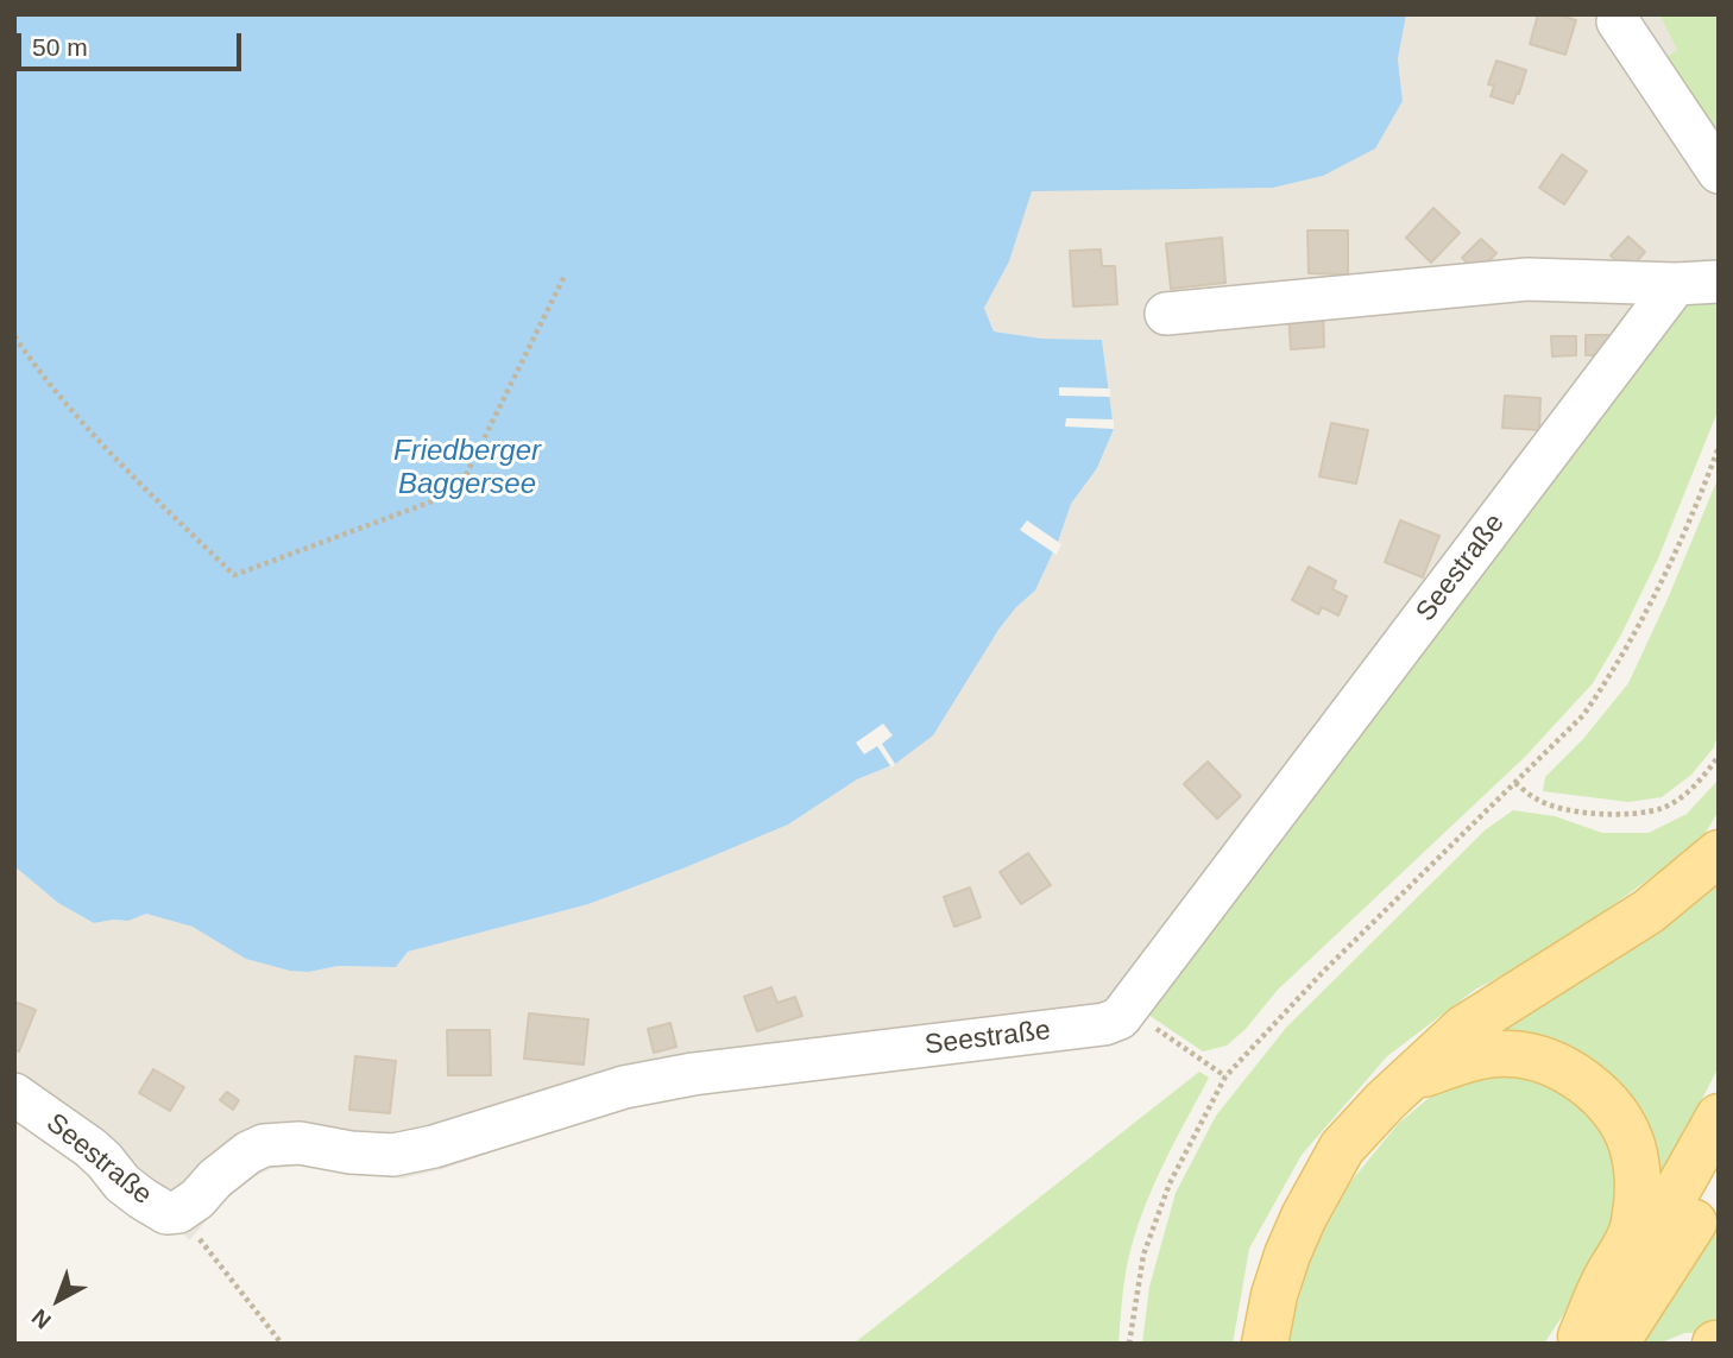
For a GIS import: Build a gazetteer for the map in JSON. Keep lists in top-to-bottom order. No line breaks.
{"streets":{"street":["Seestraße"]},"water":["Friedberger Baggersee"],"scale_bar":"50 m","north":"bottom left"}
